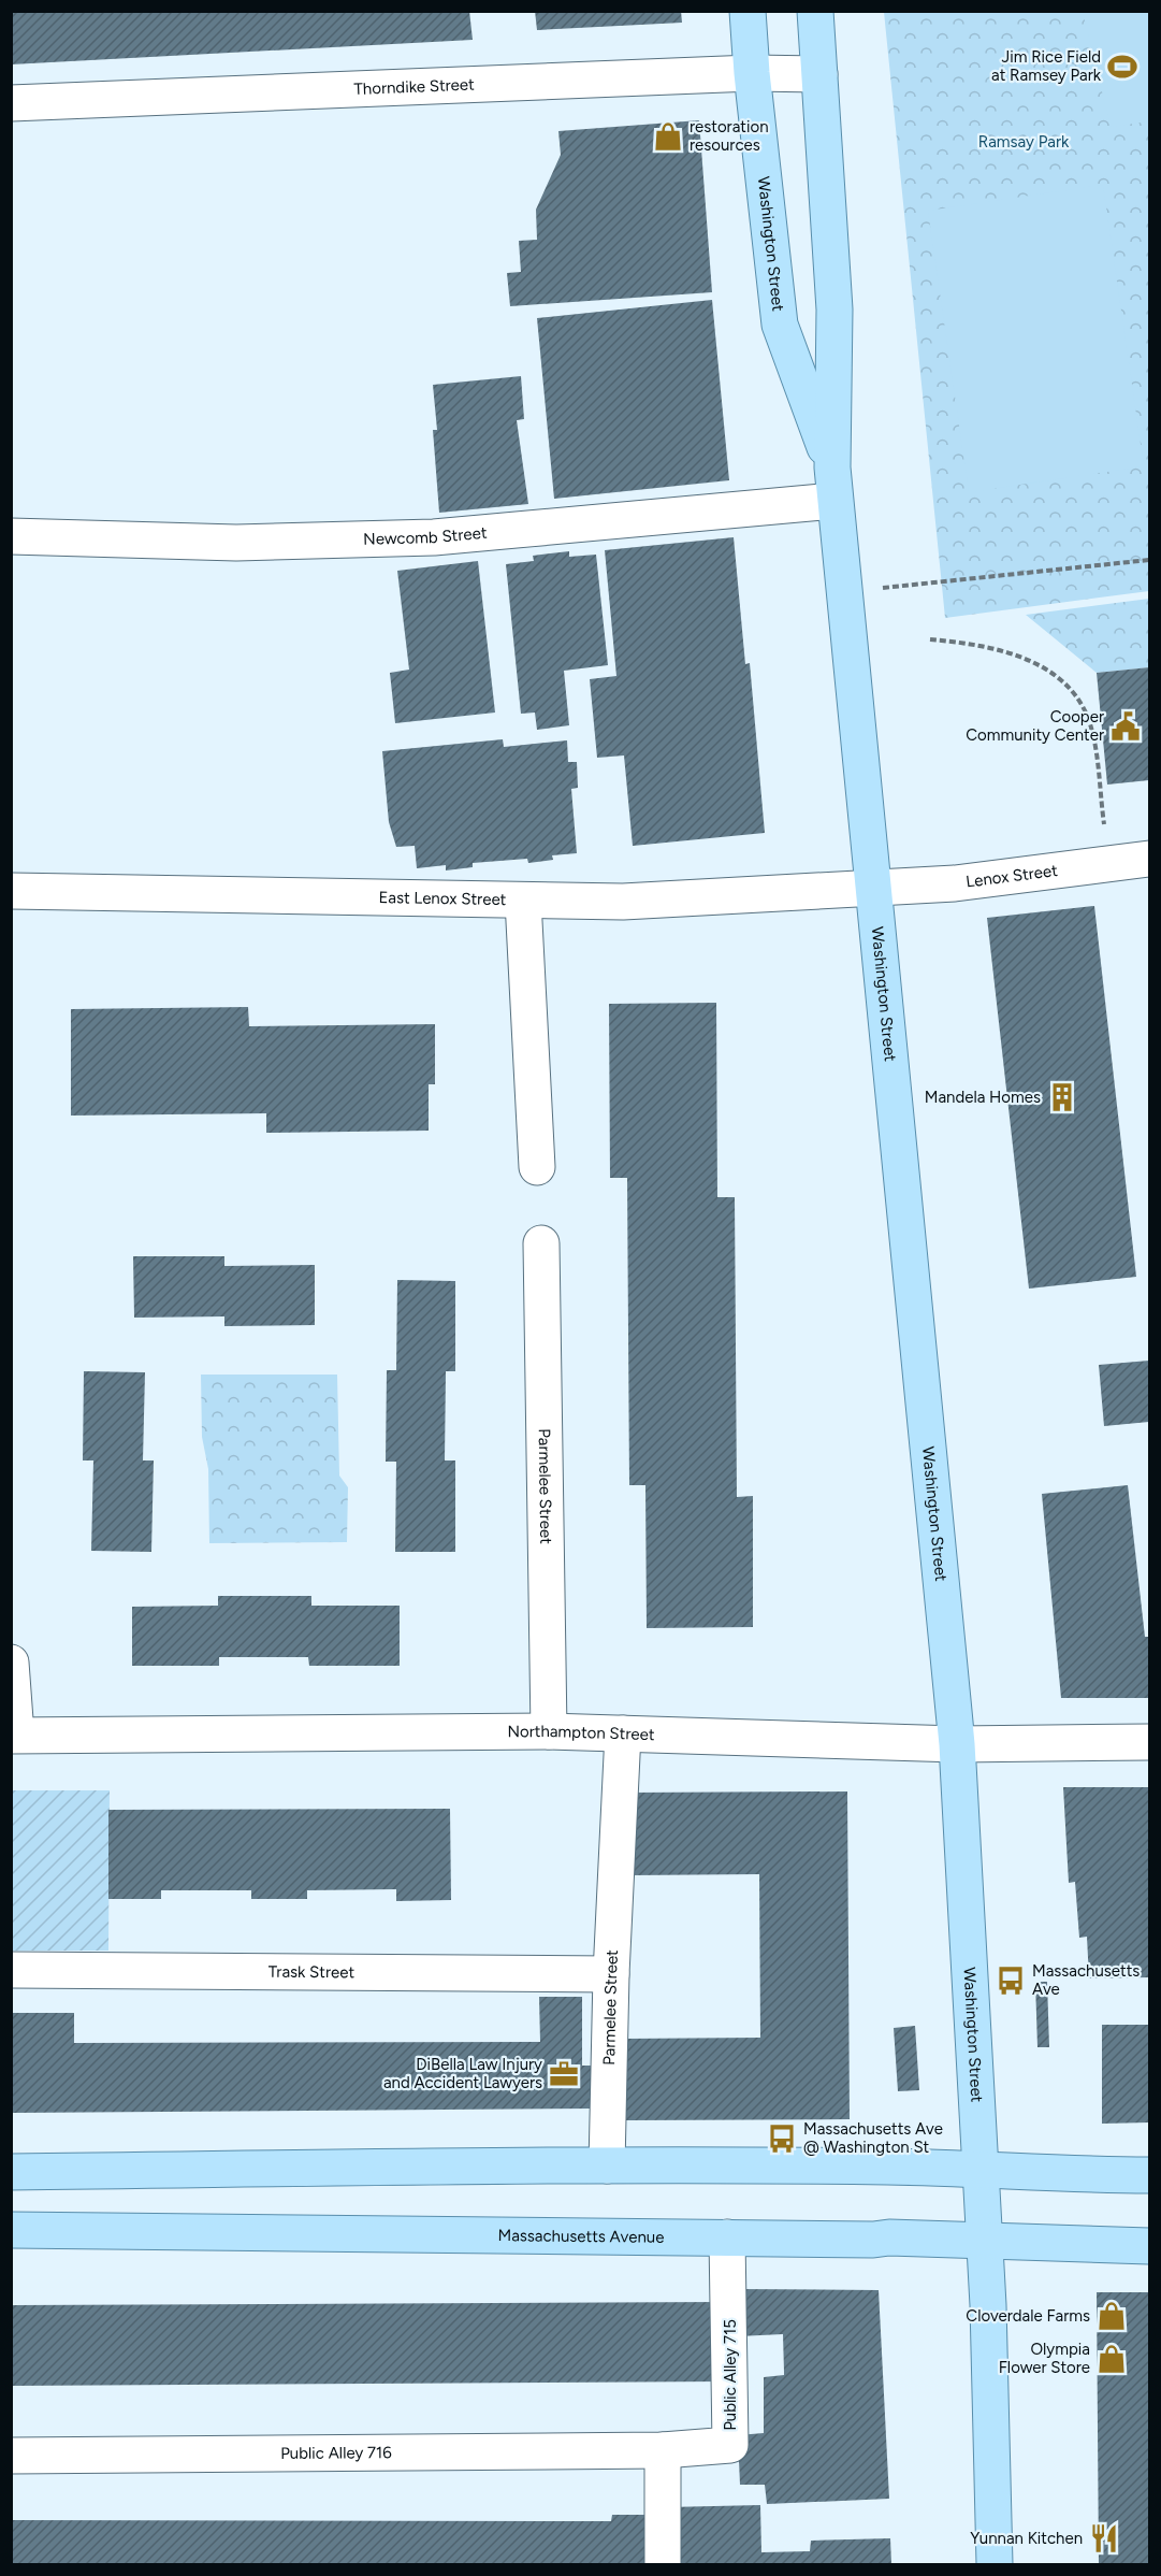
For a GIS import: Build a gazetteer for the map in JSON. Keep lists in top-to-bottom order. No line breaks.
{"streets":{"main road":["Washington Street","Massachusetts Avenue"],"street":["Thorndike Street","Newcomb Street","Lenox Street","East Lenox Street","Parmelee Street","Northampton Street","Trask Street","Public Alley 715","Public Alley 716"]},"crossings":[["Thorndike Street","Washington Street"],["Washington Street","Newcomb Street"],["Washington Street","Lenox Street"],["Washington Street","East Lenox Street"],["Washington Street","Northampton Street"],["Washington Street","Massachusetts Avenue"],["Lenox Street","East Lenox Street"],["Parmelee Street","Northampton Street"],["Parmelee Street","Trask Street"],["Massachusetts Avenue","Public Alley 715"],["Public Alley 715","Public Alley 716"]],"parks":["Ramsay Park"],"places":{"sports":["Jim Rice Field at Ramsey Park"],"shop":["restoration resources","Cloverdale Farms","Olympia Flower Store"],"public building":["Cooper Community Center"],"building":["Mandela Homes"],"bus stop":["Massachusetts Ave","Massachusetts Ave @ Washington St"],"office":["DiBella Law Injury and Accident Lawyers"],"restaurant":["Yunnan Kitchen"]}}
